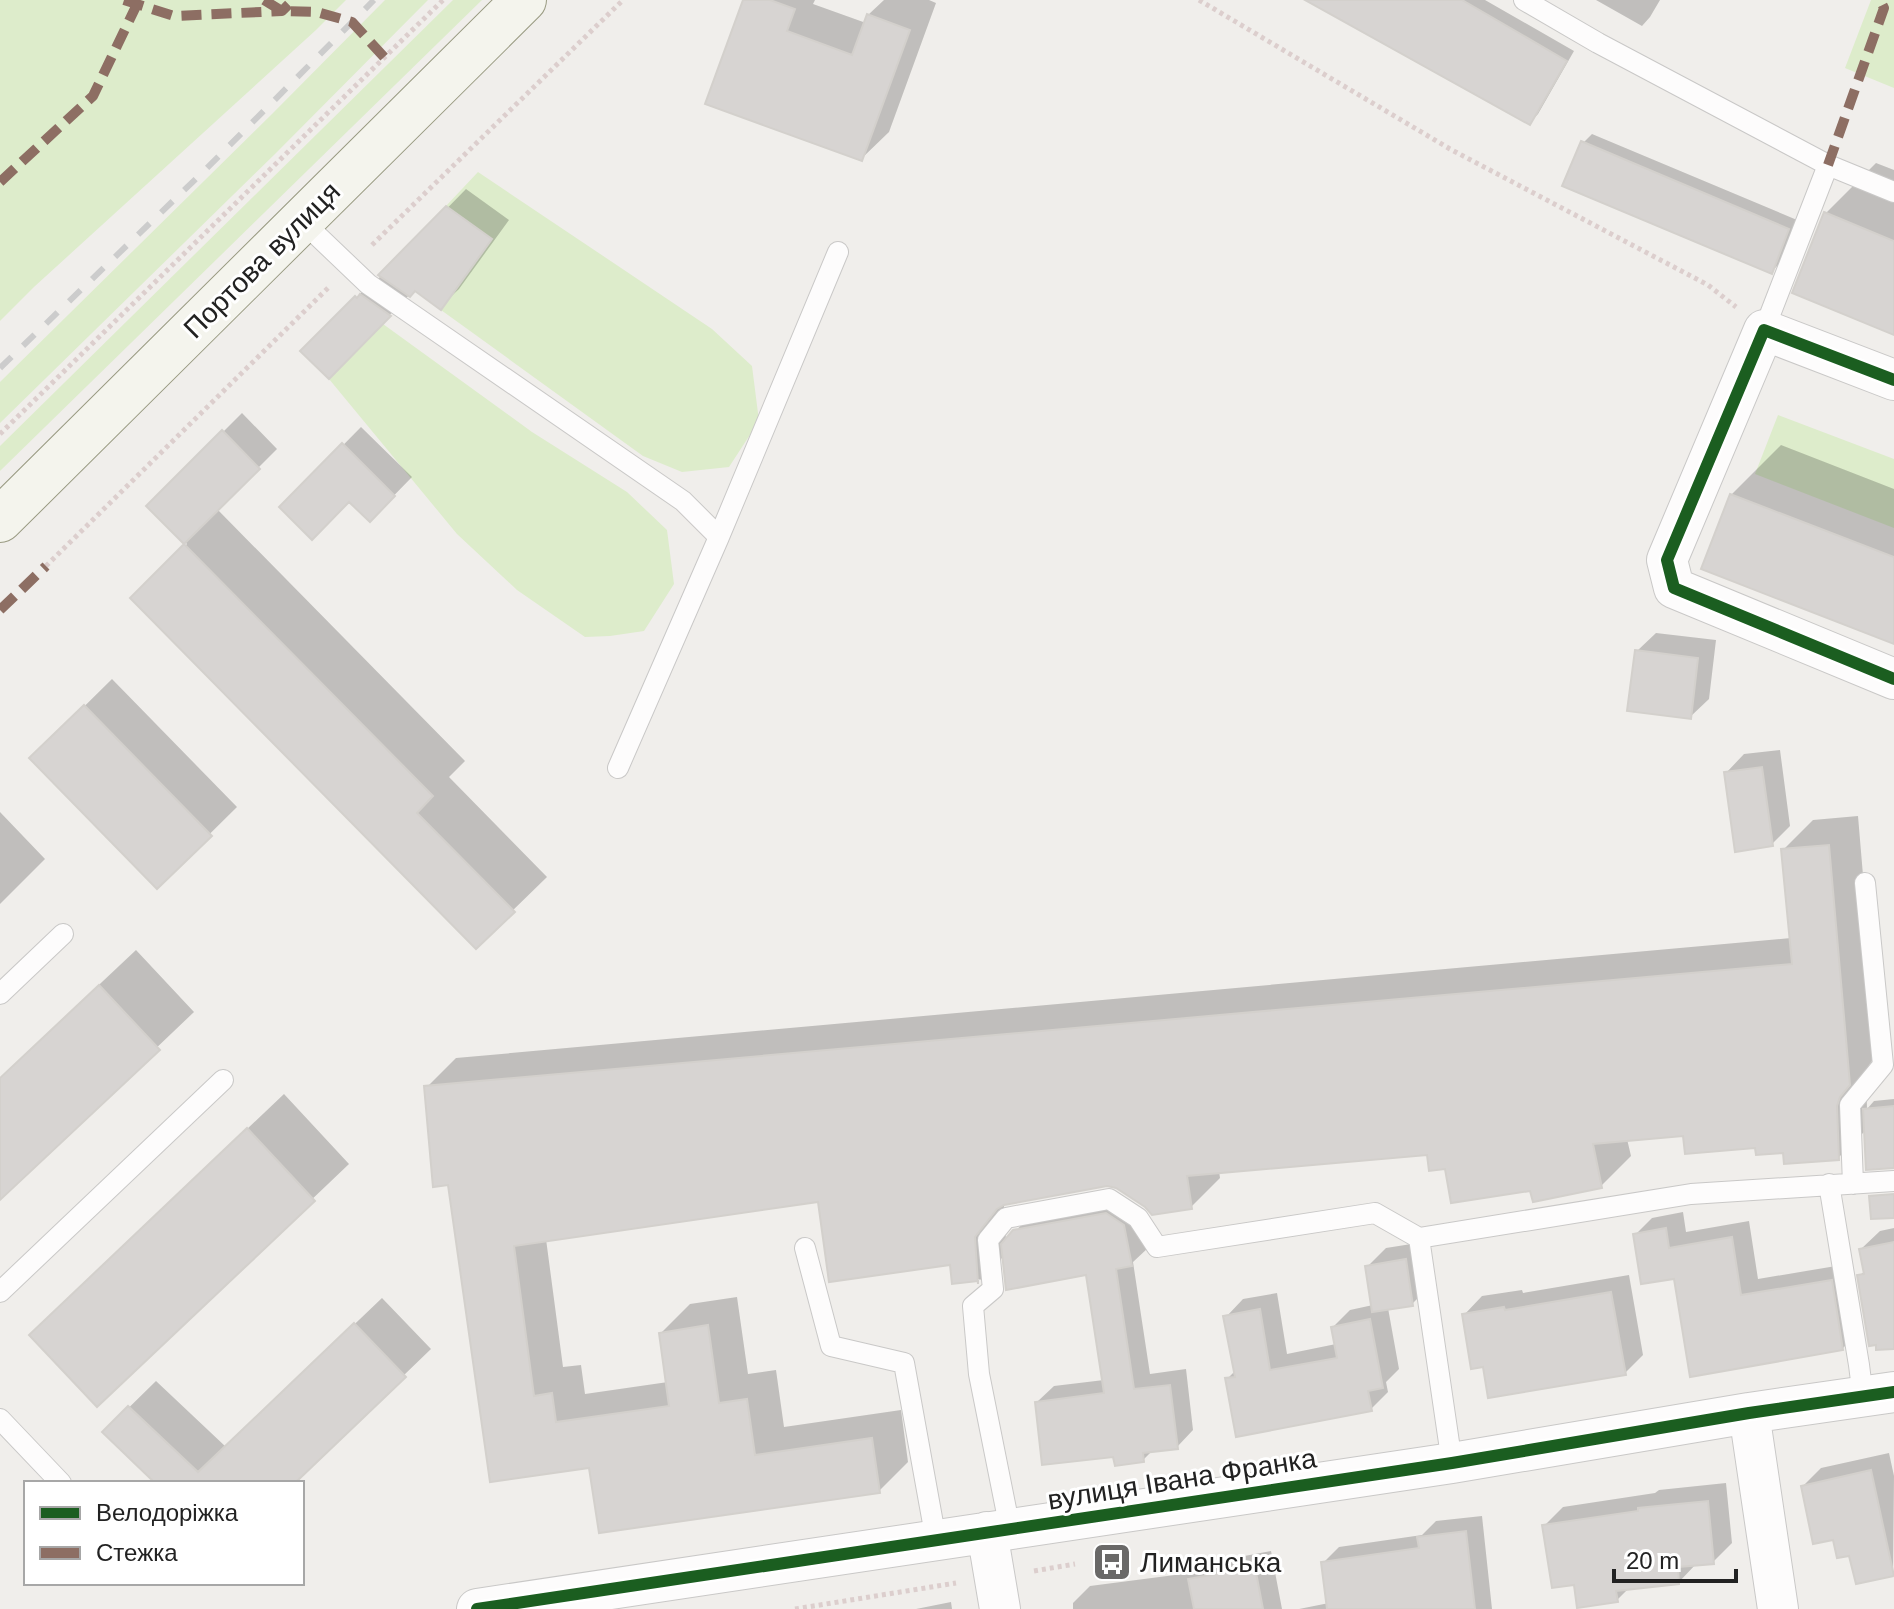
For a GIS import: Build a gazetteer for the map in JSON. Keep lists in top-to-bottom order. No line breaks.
{"streets":{"main road":["Портова вулиця"],"street":["вулиця Івана Франка"]},"places":{"bus stop":["Лиманська"]},"legend":["Велодоріжка","Стежка"],"scale_bar":"20 m"}
